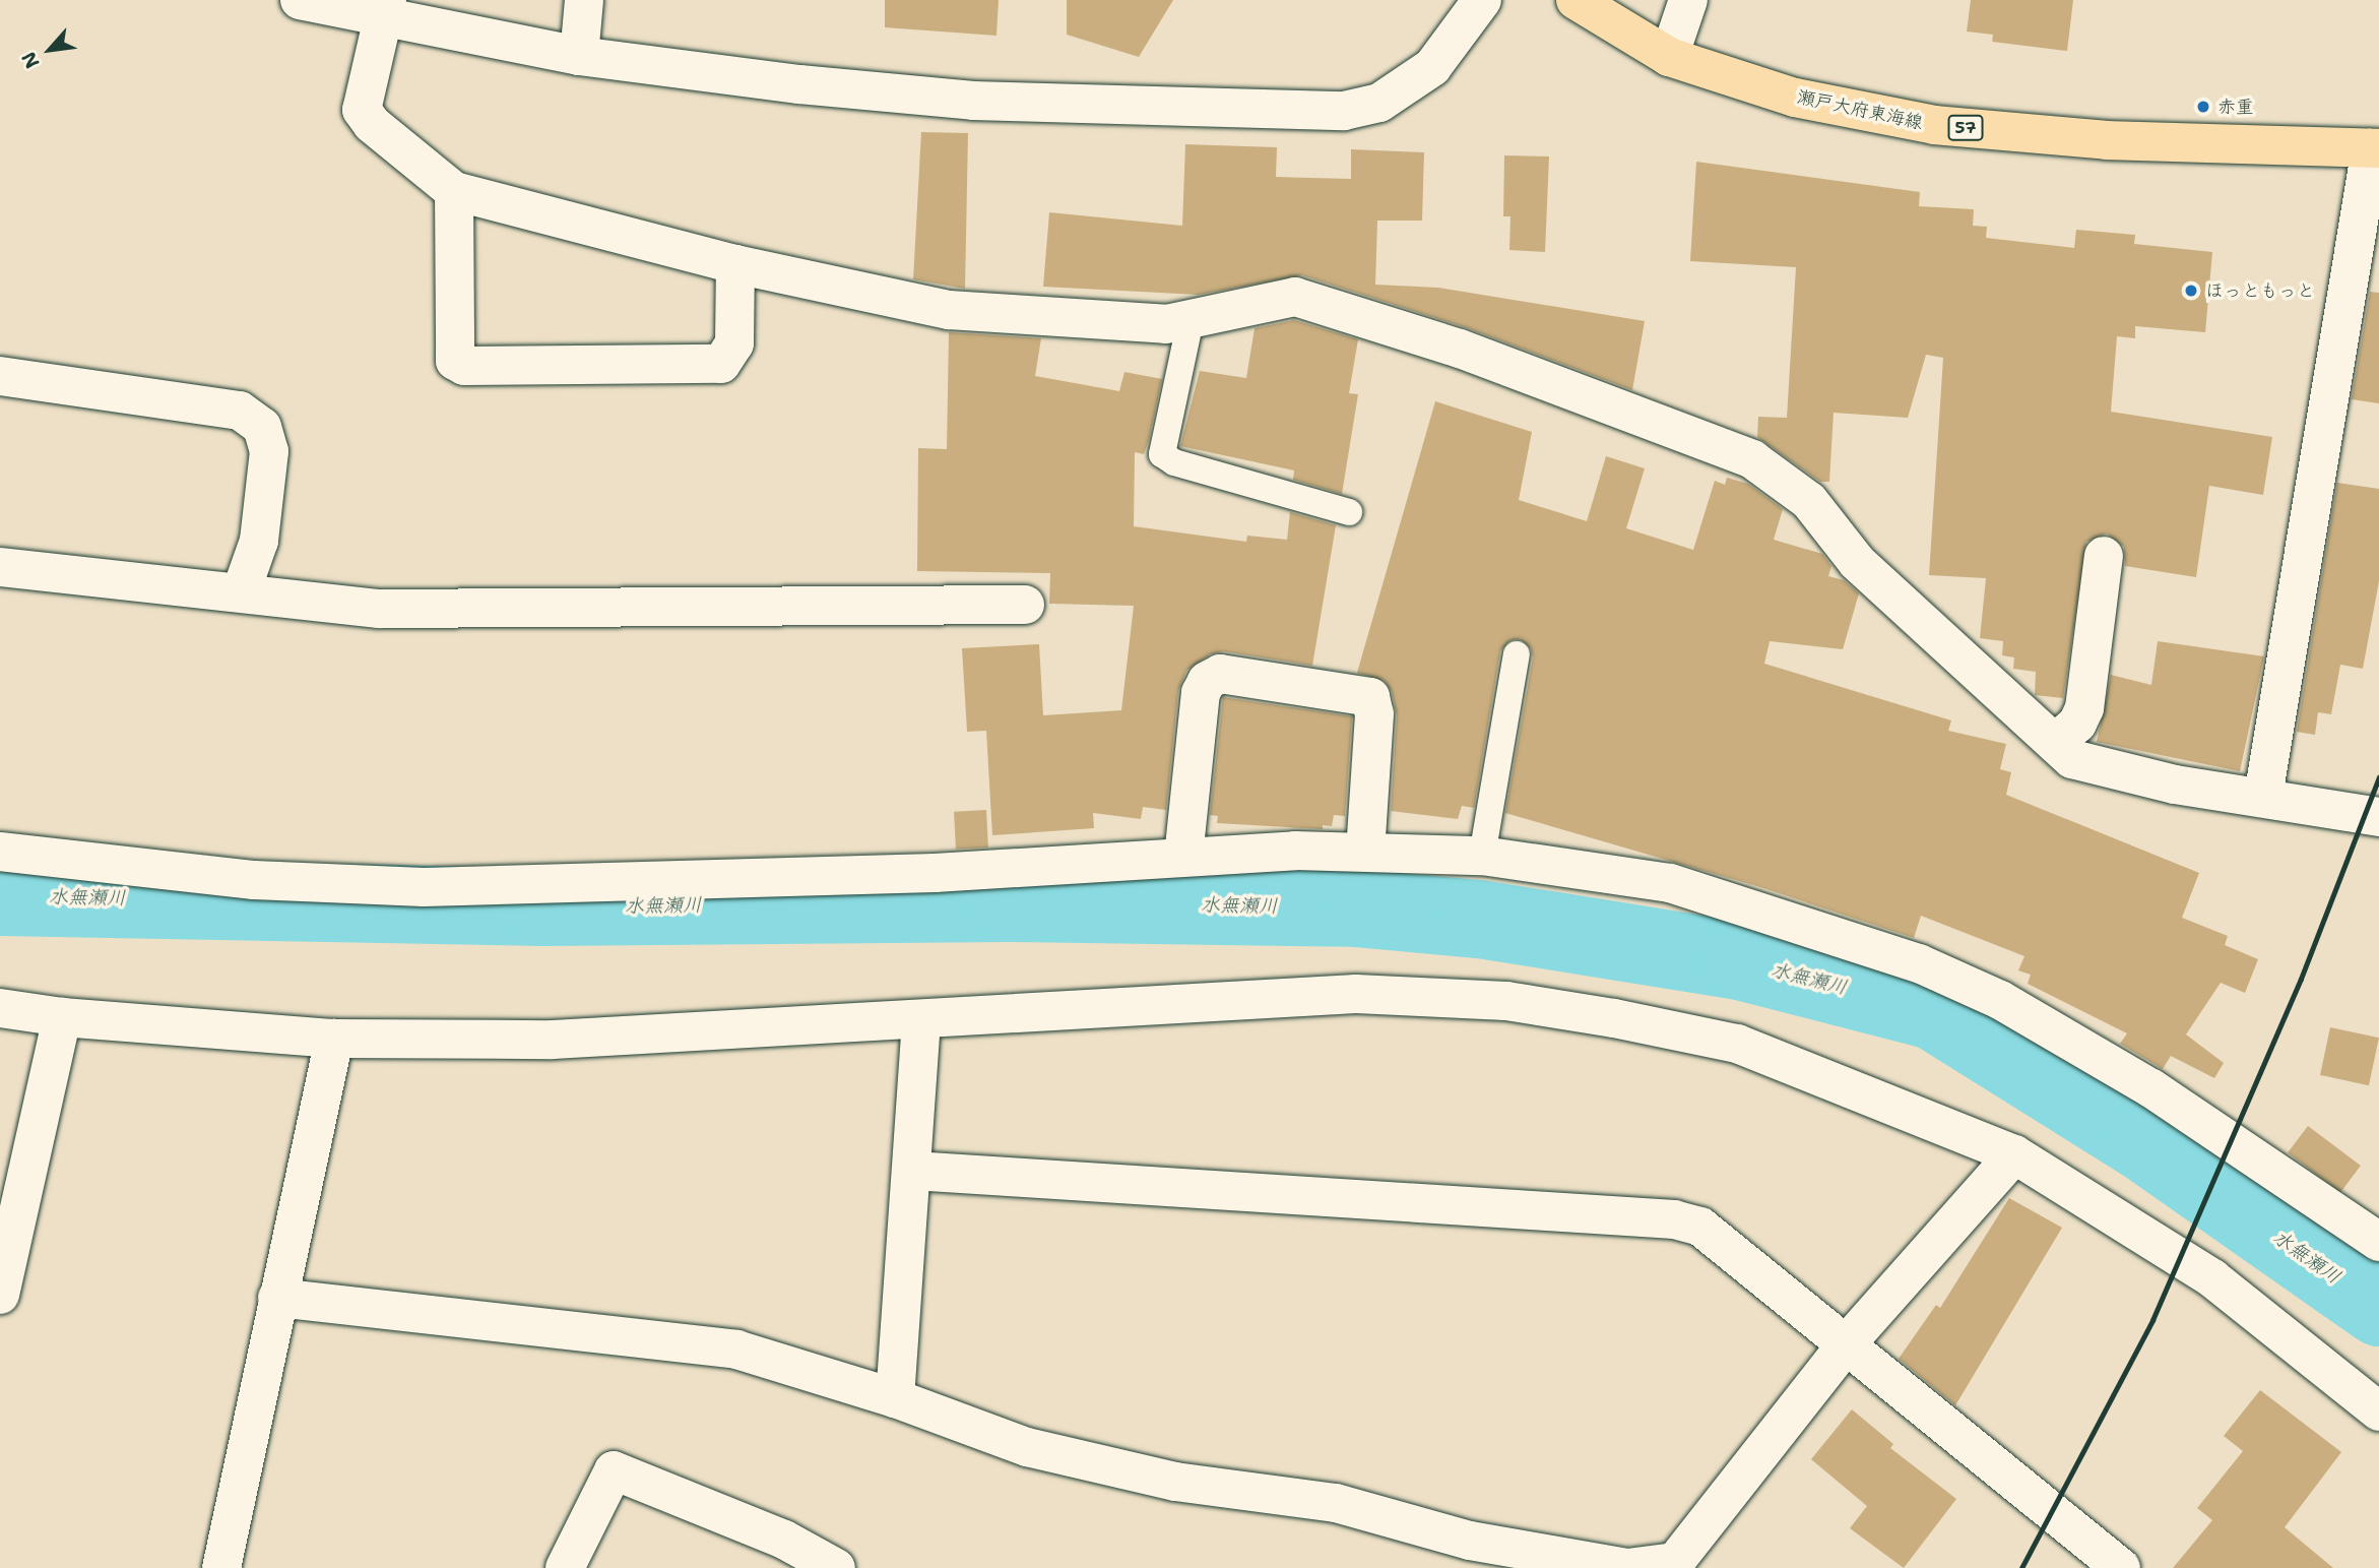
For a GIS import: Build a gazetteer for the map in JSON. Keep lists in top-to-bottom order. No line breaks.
{"streets":{"main road":["瀬戸大府東海線","57"]},"water":["水無瀬川"],"places":["赤重","ほっともっと"],"north":"bottom left"}
